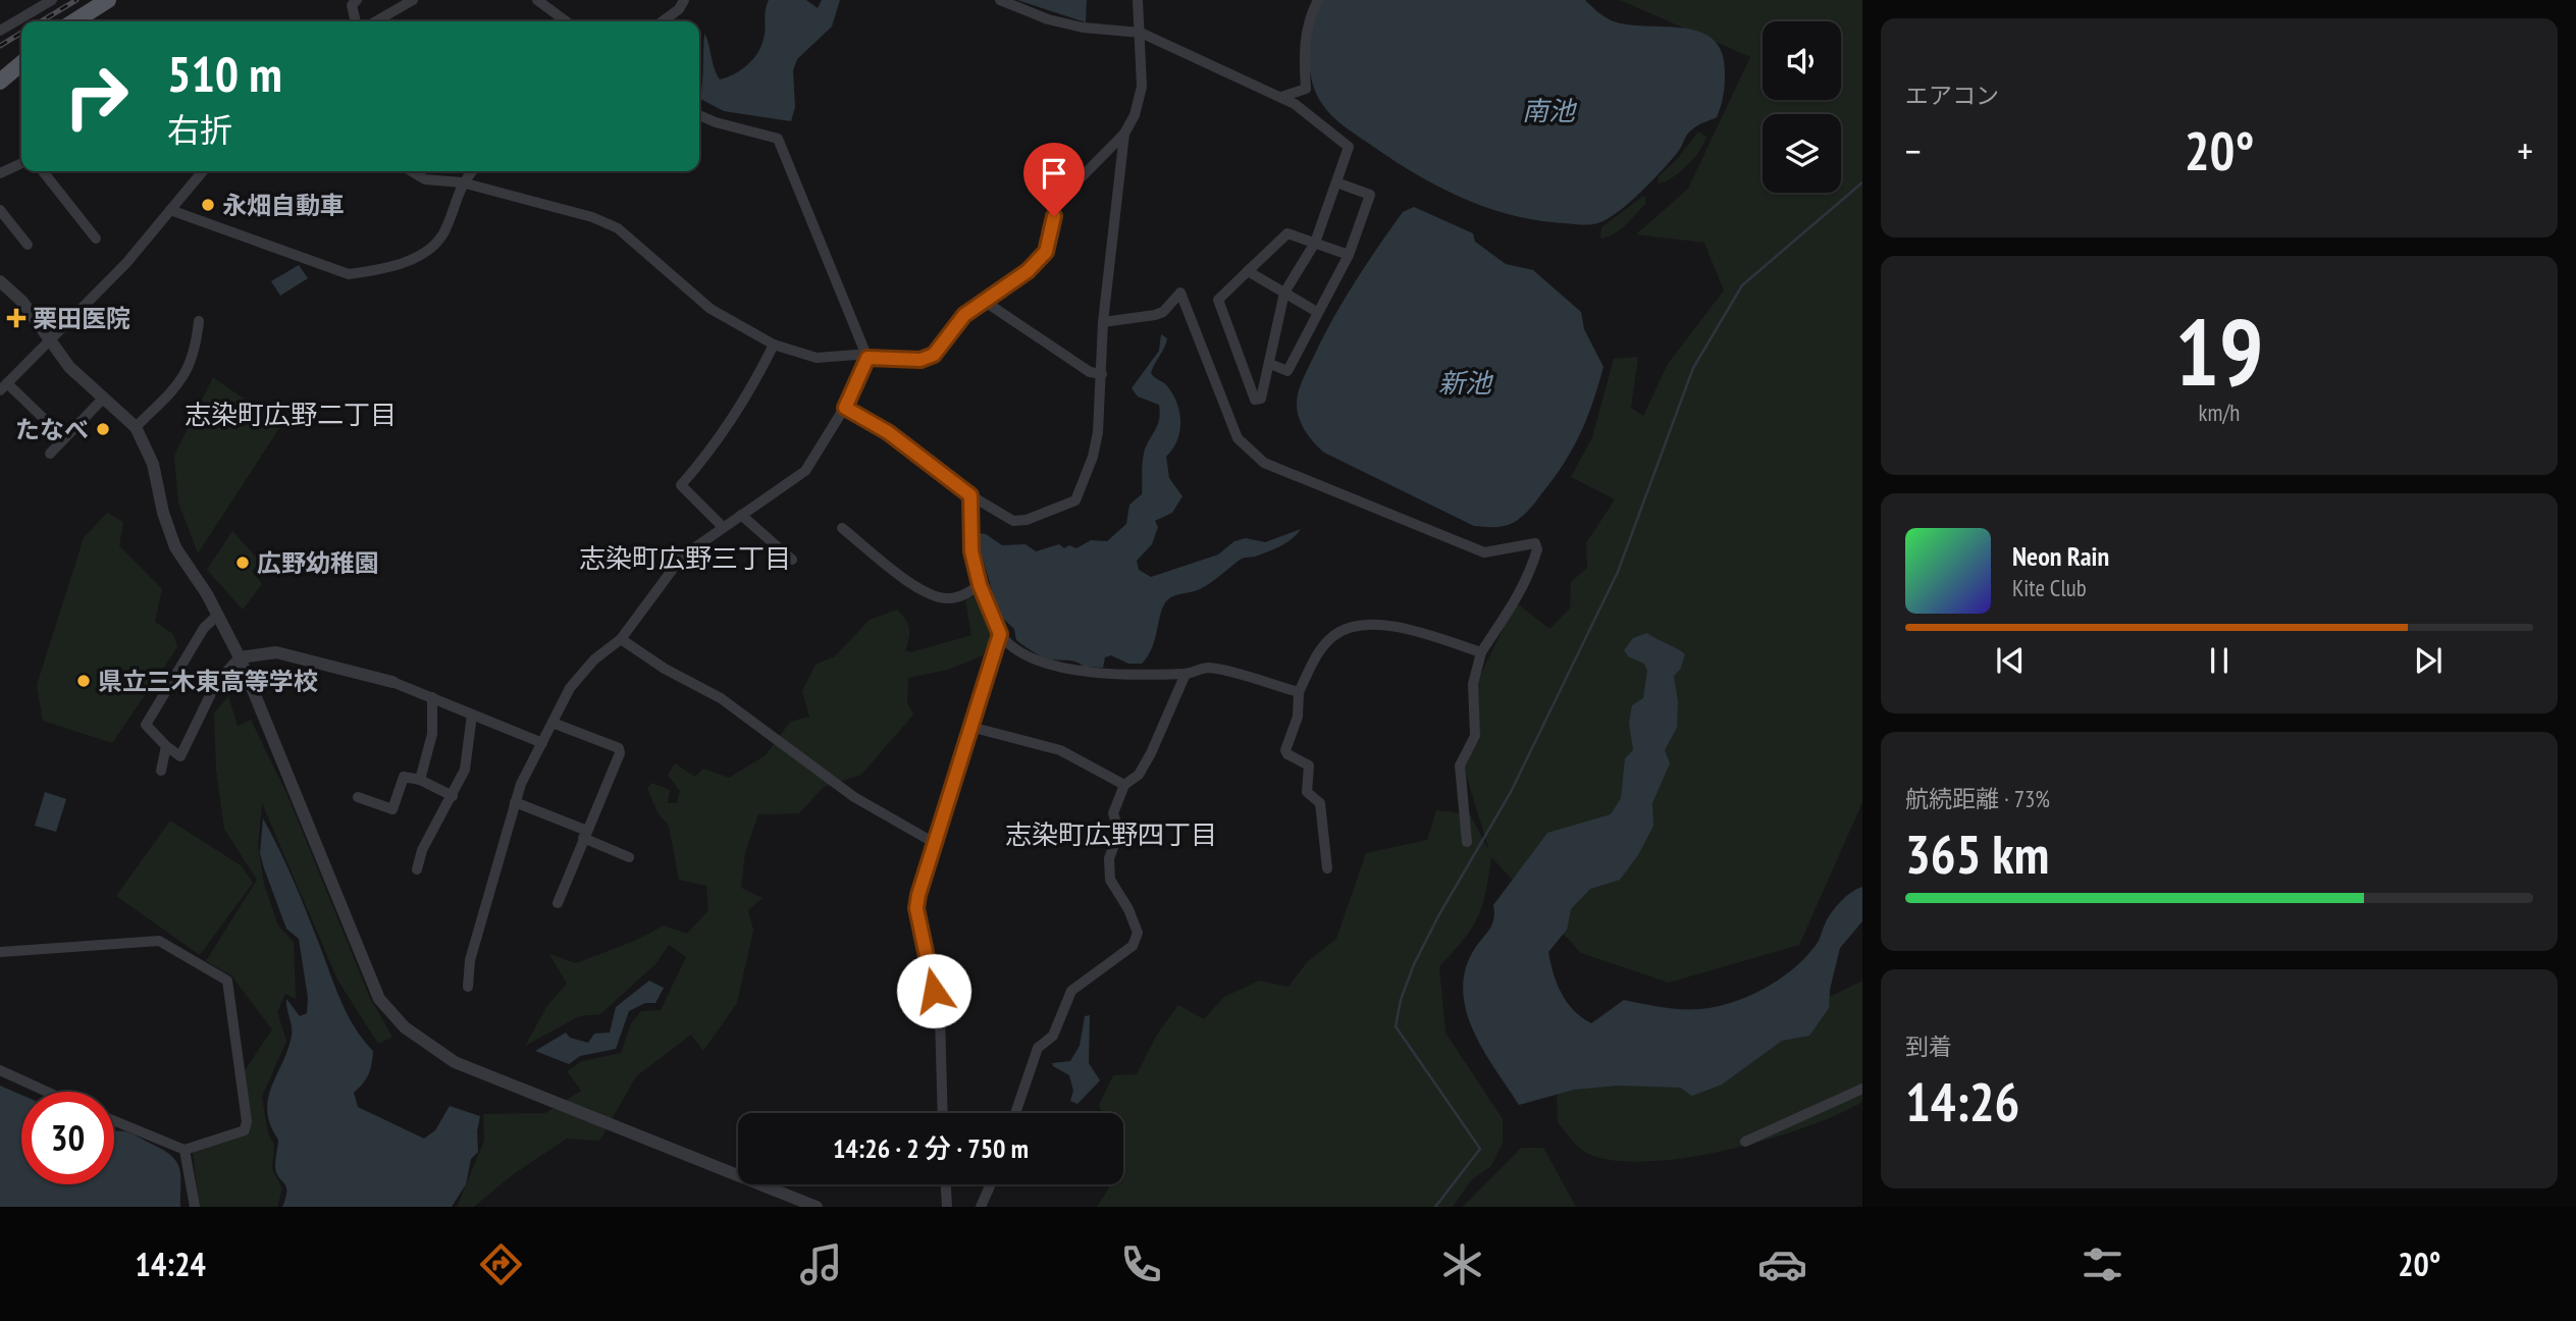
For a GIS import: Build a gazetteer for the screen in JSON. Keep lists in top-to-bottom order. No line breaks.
{"districts":["志染町広野二丁目","志染町広野三丁目","志染町広野四丁目"],"water":["南池","新池"],"places":{"other":["永畑自動車","たなべ","広野幼稚園","県立三木東高等学校"],"health":["栗田医院"]},"page":{"tile":["エアコン",["19","km/h"],["航続距離 · 73%","365 km"],["到着","14:26"]],"turn":["510 m","右折"],"heat":["−","20°","+"],"song":["Neon Rain","Kite Club"],"limit":"30","trip":"14:26 · 2 分 · 750 m","tabs":["14:24","20°"]}}
